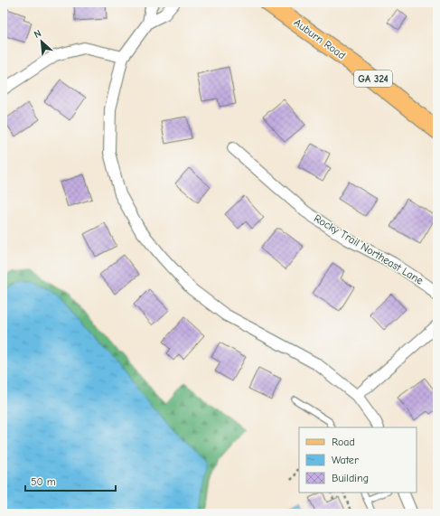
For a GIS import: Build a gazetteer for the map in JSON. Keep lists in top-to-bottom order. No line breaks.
{"streets":{"main road":["Auburn Road","GA 324"],"street":["Rocky Trail Northeast Lane"]},"legend":["Road","Water","Building"],"scale_bar":"50 m","north":"top left"}
